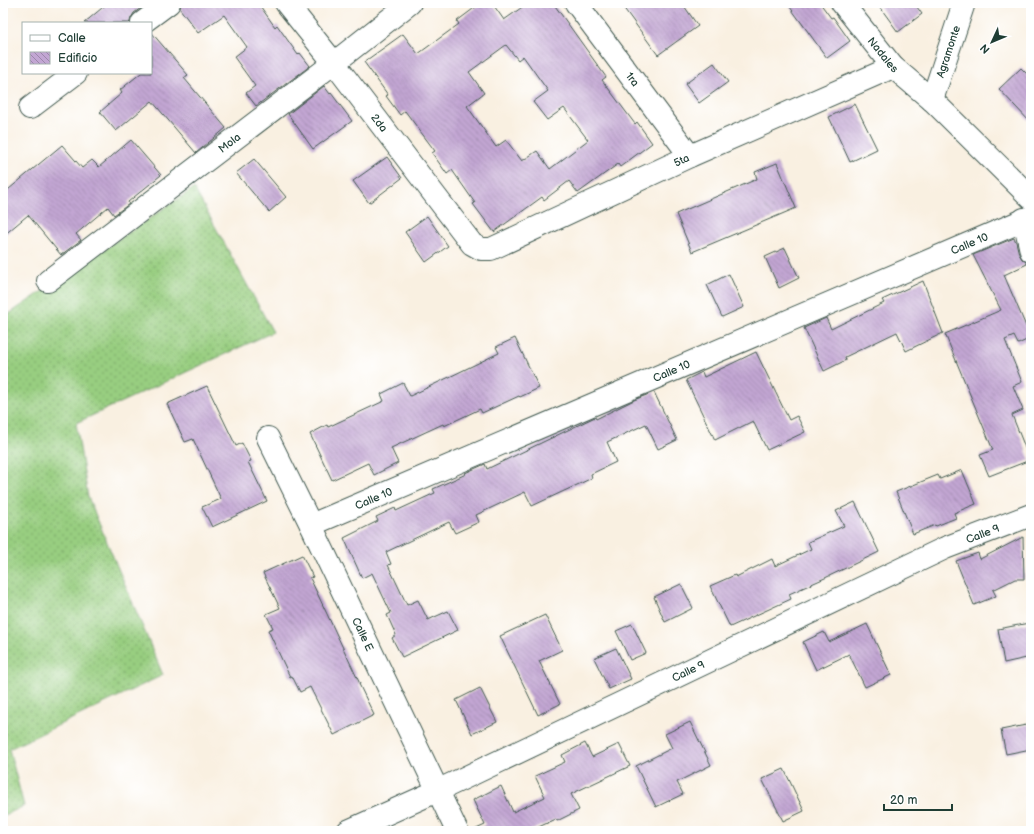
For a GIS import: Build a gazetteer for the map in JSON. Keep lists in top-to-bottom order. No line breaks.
{"streets":{"street":["Agramonte","Nadales","1ra","2da","Mola","5ta","Calle 10","Calle 9","Calle E"]},"crossings":[["Agramonte","Nadales"],["Nadales","5ta"],["1ra","5ta"],["2da","Mola"],["2da","5ta"],["Calle 10","Calle E"],["Calle 9","Calle E"]],"legend":["Calle","Edificio"],"scale_bar":"20 m","north":"bottom left"}
